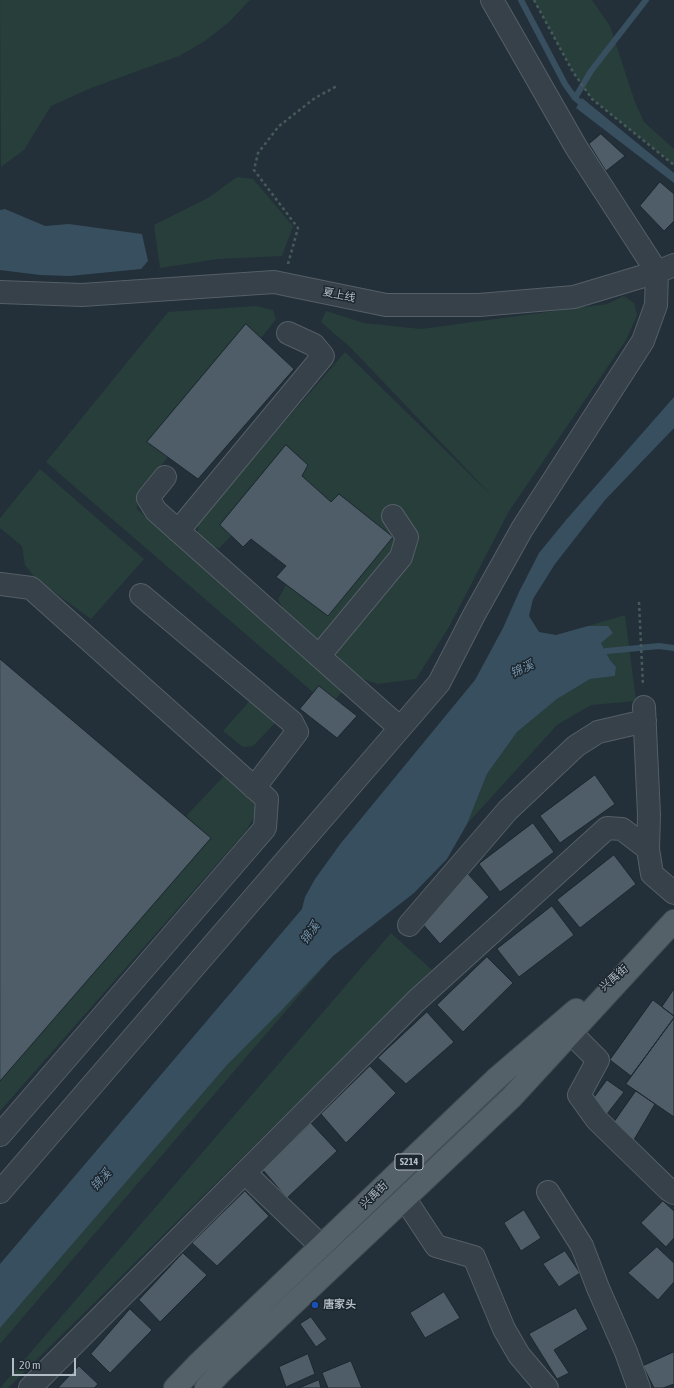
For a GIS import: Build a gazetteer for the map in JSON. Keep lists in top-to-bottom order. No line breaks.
{"streets":{"main road":["兴禹街","S214"],"street":["夏上线"]},"water":["锦溪"],"places":["唐家头"],"scale_bar":"20 m"}
